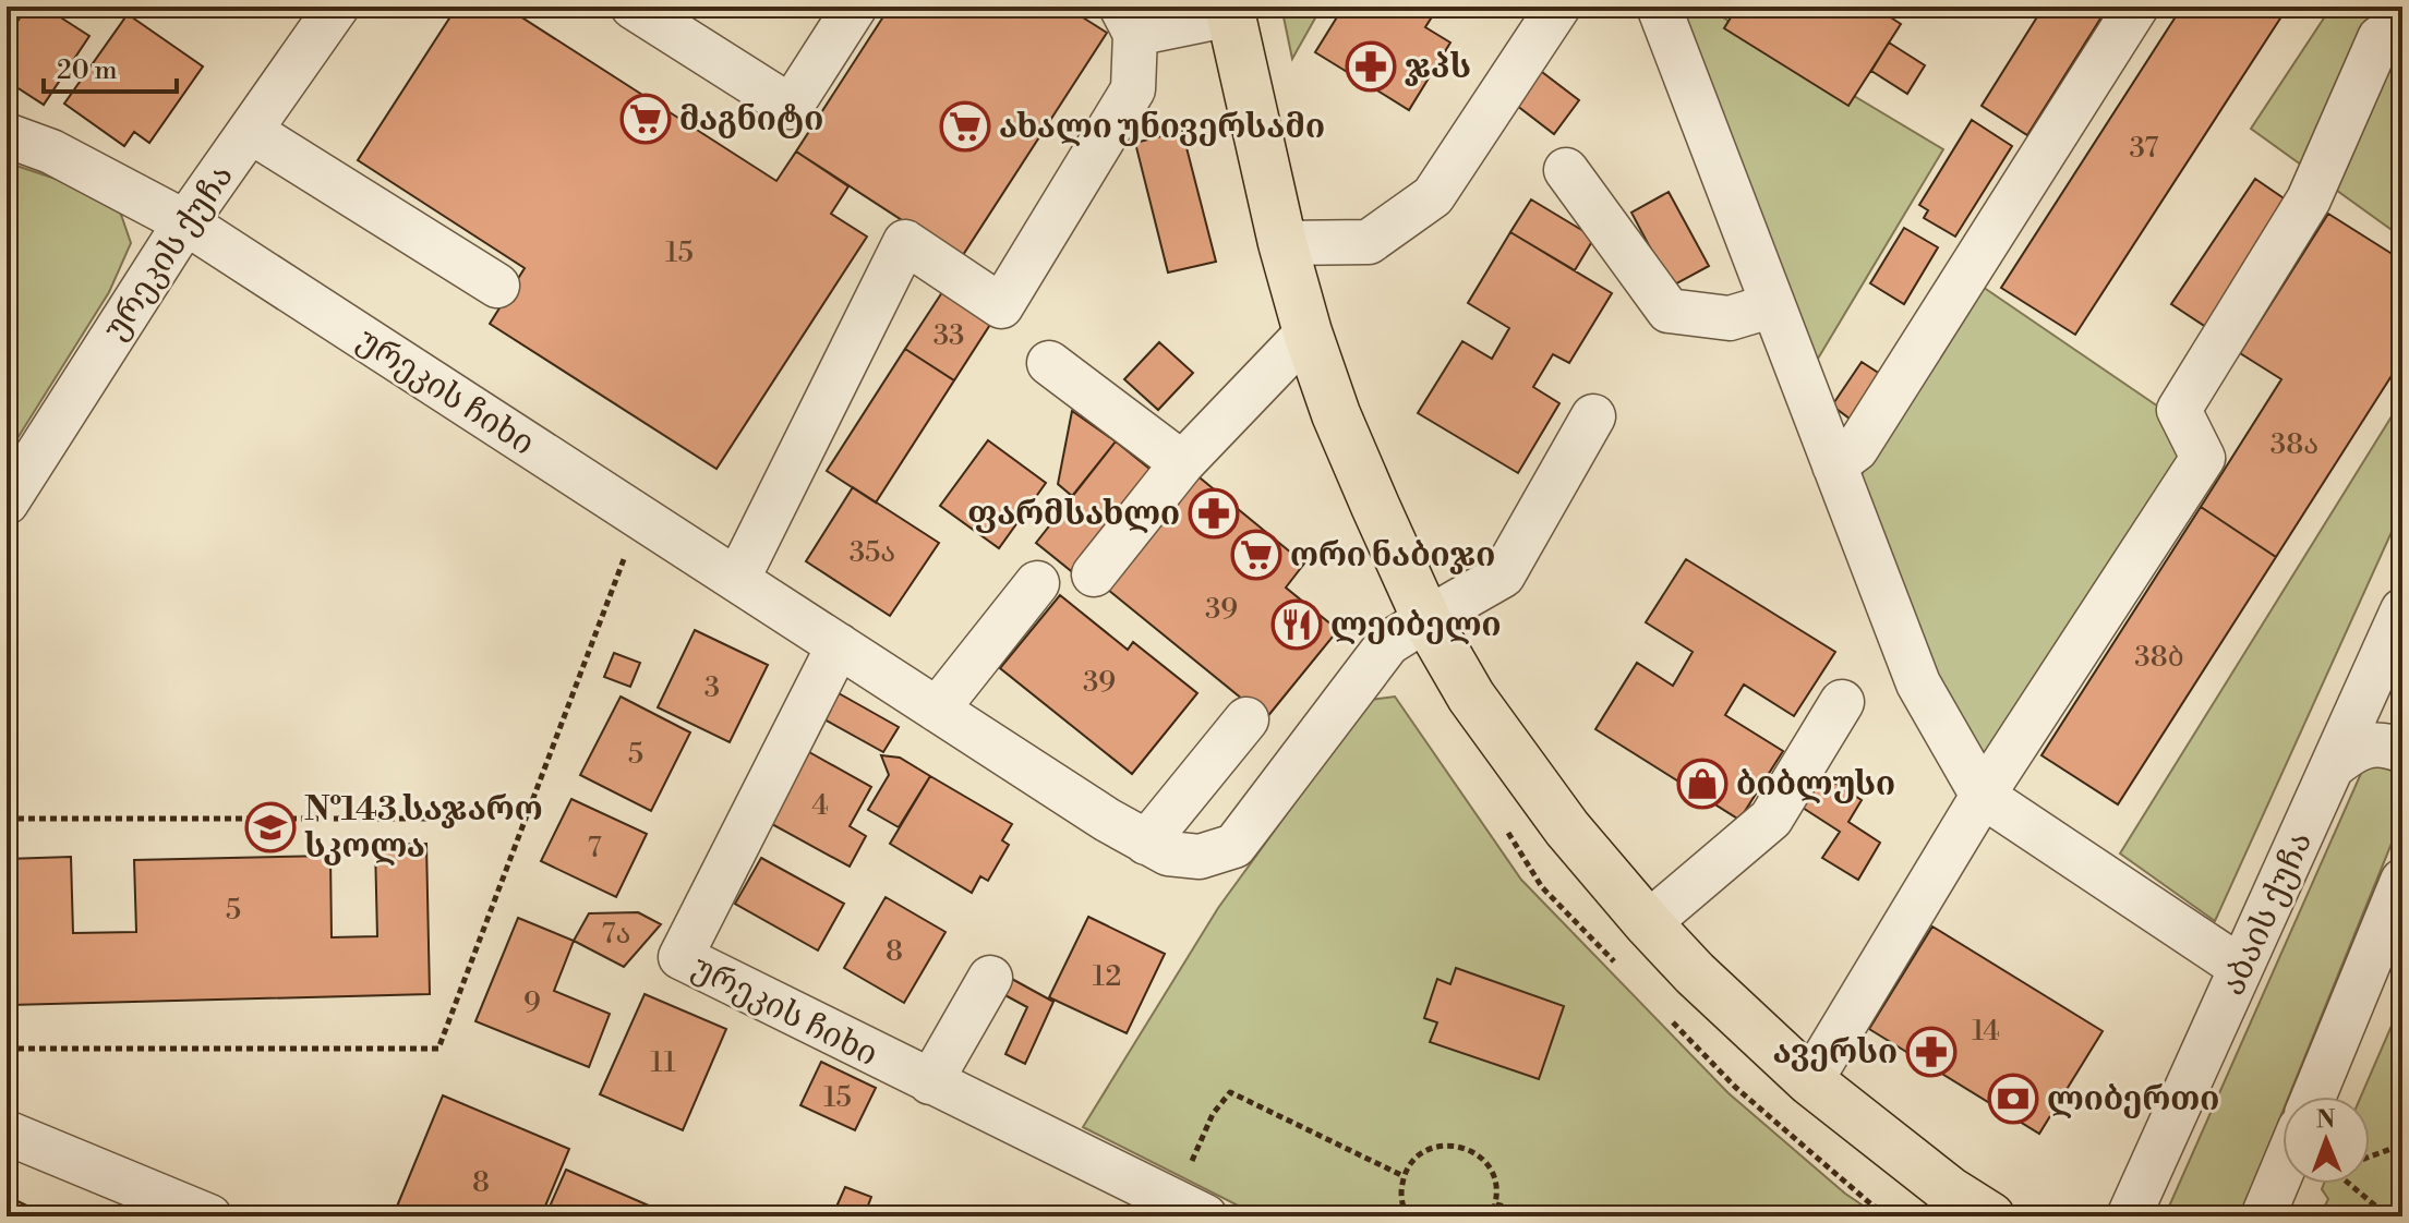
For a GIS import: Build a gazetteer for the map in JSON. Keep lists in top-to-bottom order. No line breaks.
{"streets":{"street":["ურეკის ქუჩა","ურეკის ჩიხი","აბაის ქუჩა"]},"crossings":[["ურეკის ქუჩა","ურეკის ჩიხი"]],"places":{"pharmacy":["ჯპს","ფარმსახლი","ავერსი"],"supermarket":["მაგნიტი","ახალი უნივერსამი","ორი ნაბიჯი"],"restaurant":["ლეიბელი"],"shop":["ბიბლუსი"],"school or university":["№143 საჯარო სკოლა"],"bank":["ლიბერთი"]},"house_numbers":["37","15","33","38ა","35ა","39","38ბ","39","3","5","4","7","5","7ა","8","12","9","14","11","15","8"],"scale_bar":"20 m","north":"top"}
